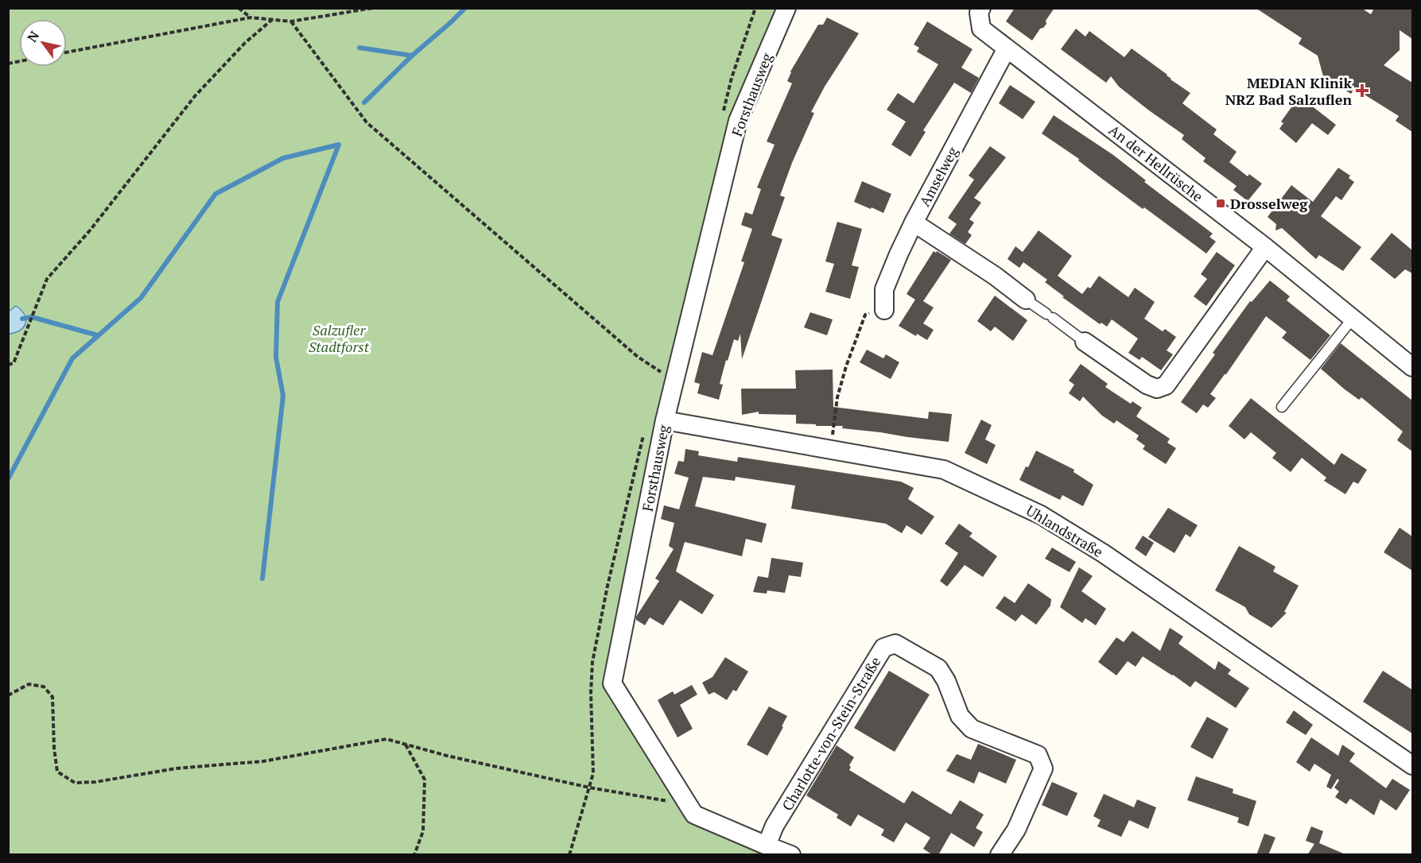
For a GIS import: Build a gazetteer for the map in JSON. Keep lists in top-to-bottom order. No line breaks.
{"streets":{"street":["Forsthausweg","An der Hellrüsche","Amselweg","Uhlandstraße","Charlotte-von-Stein-Straße"]},"crossings":[["Forsthausweg","Uhlandstraße"],["Forsthausweg","Charlotte-von-Stein-Straße"],["An der Hellrüsche","Amselweg"]],"parks":["Salzufler Stadtforst"],"places":{"health":["MEDIAN Klinik NRZ Bad Salzuflen"],"transit":["Drosselweg"]},"north":"top left"}
